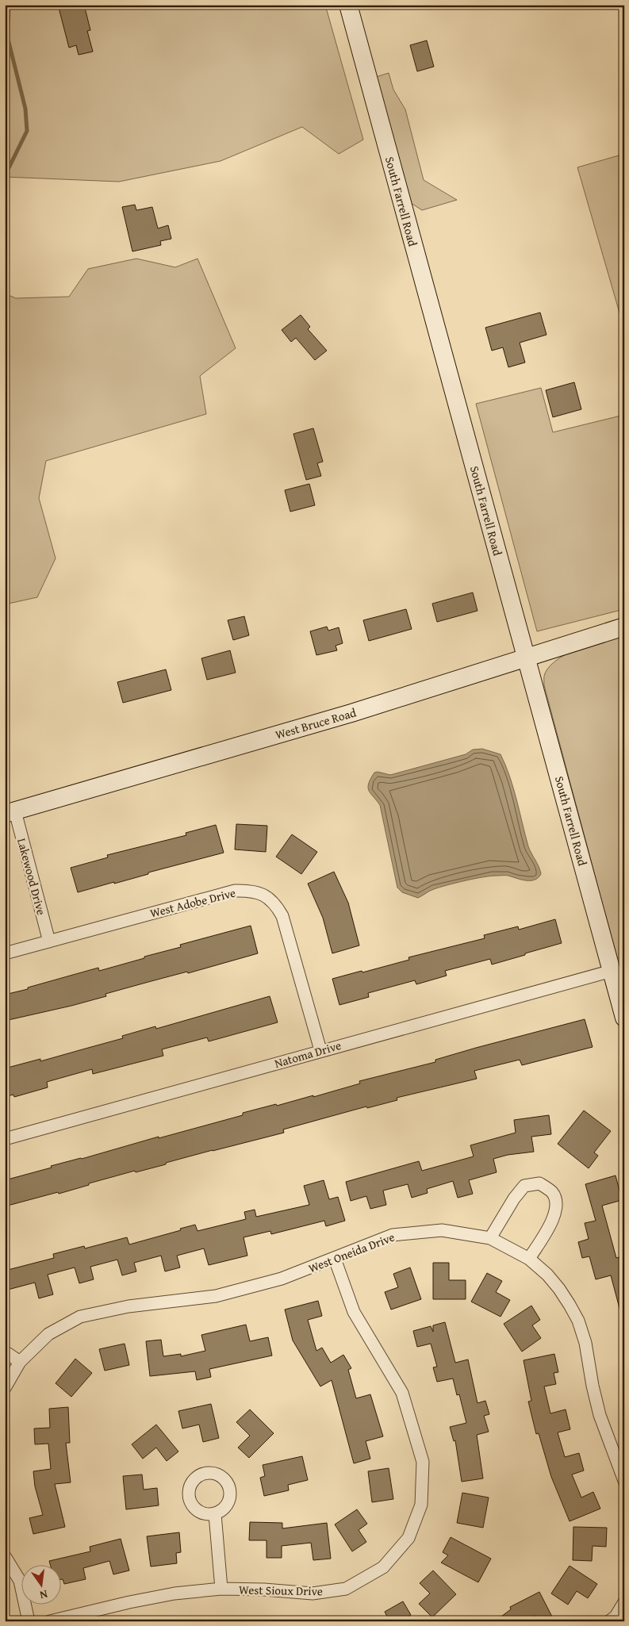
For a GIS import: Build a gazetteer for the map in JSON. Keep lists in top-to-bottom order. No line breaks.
{"streets":{"street":["South Farrell Road","West Bruce Road","Lakewood Drive","West Adobe Drive","Natoma Drive","West Oneida Drive","West Sioux Drive"]},"crossings":[["South Farrell Road","West Bruce Road"],["South Farrell Road","Natoma Drive"],["West Bruce Road","Lakewood Drive"],["Lakewood Drive","West Adobe Drive"],["West Adobe Drive","Natoma Drive"],["West Oneida Drive","West Sioux Drive"]],"north":"bottom"}
